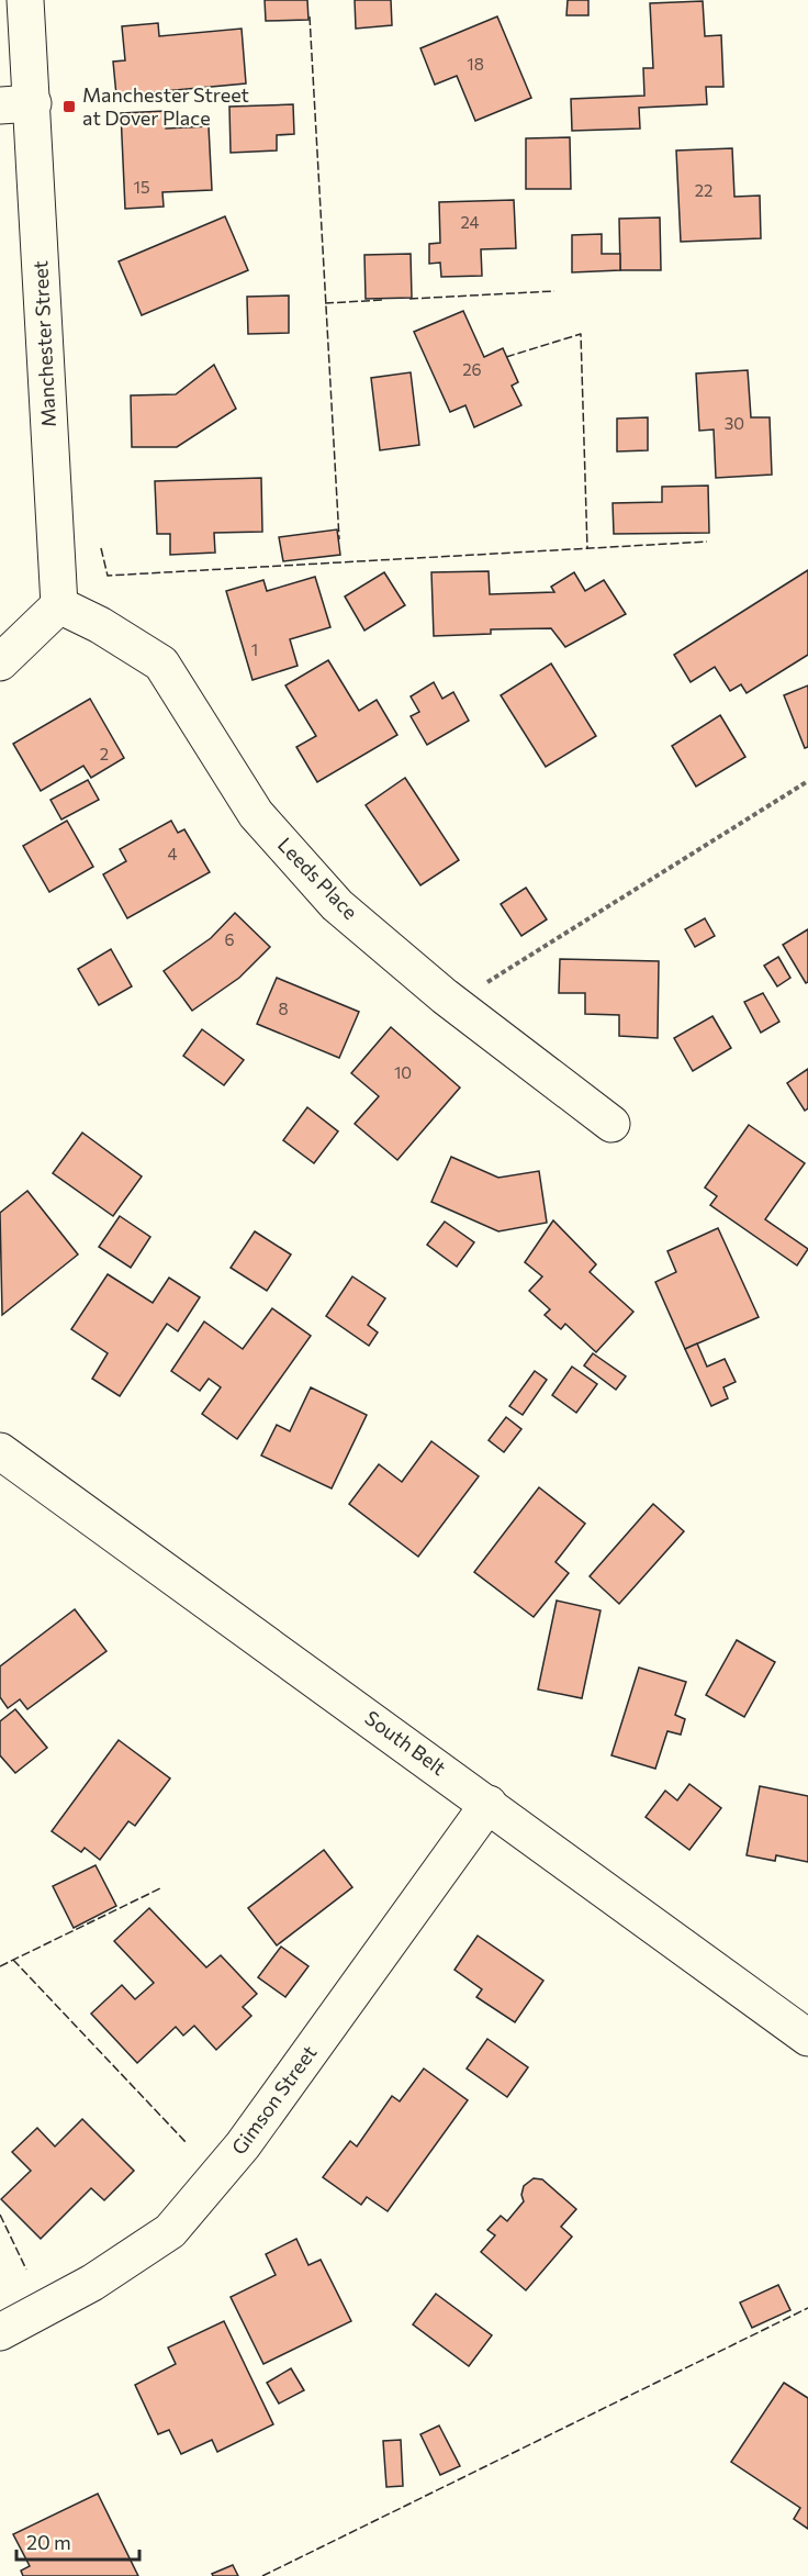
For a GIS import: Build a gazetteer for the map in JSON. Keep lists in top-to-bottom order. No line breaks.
{"streets":{"street":["Manchester Street","Leeds Place","South Belt","Gimson Street"]},"crossings":[["Manchester Street","Leeds Place"],["South Belt","Gimson Street"]],"places":{"transit":["Manchester Street at Dover Place"]},"house_numbers":["18","15","22","24","26","30","1","2","4","6","8","10"],"scale_bar":"20 m"}
